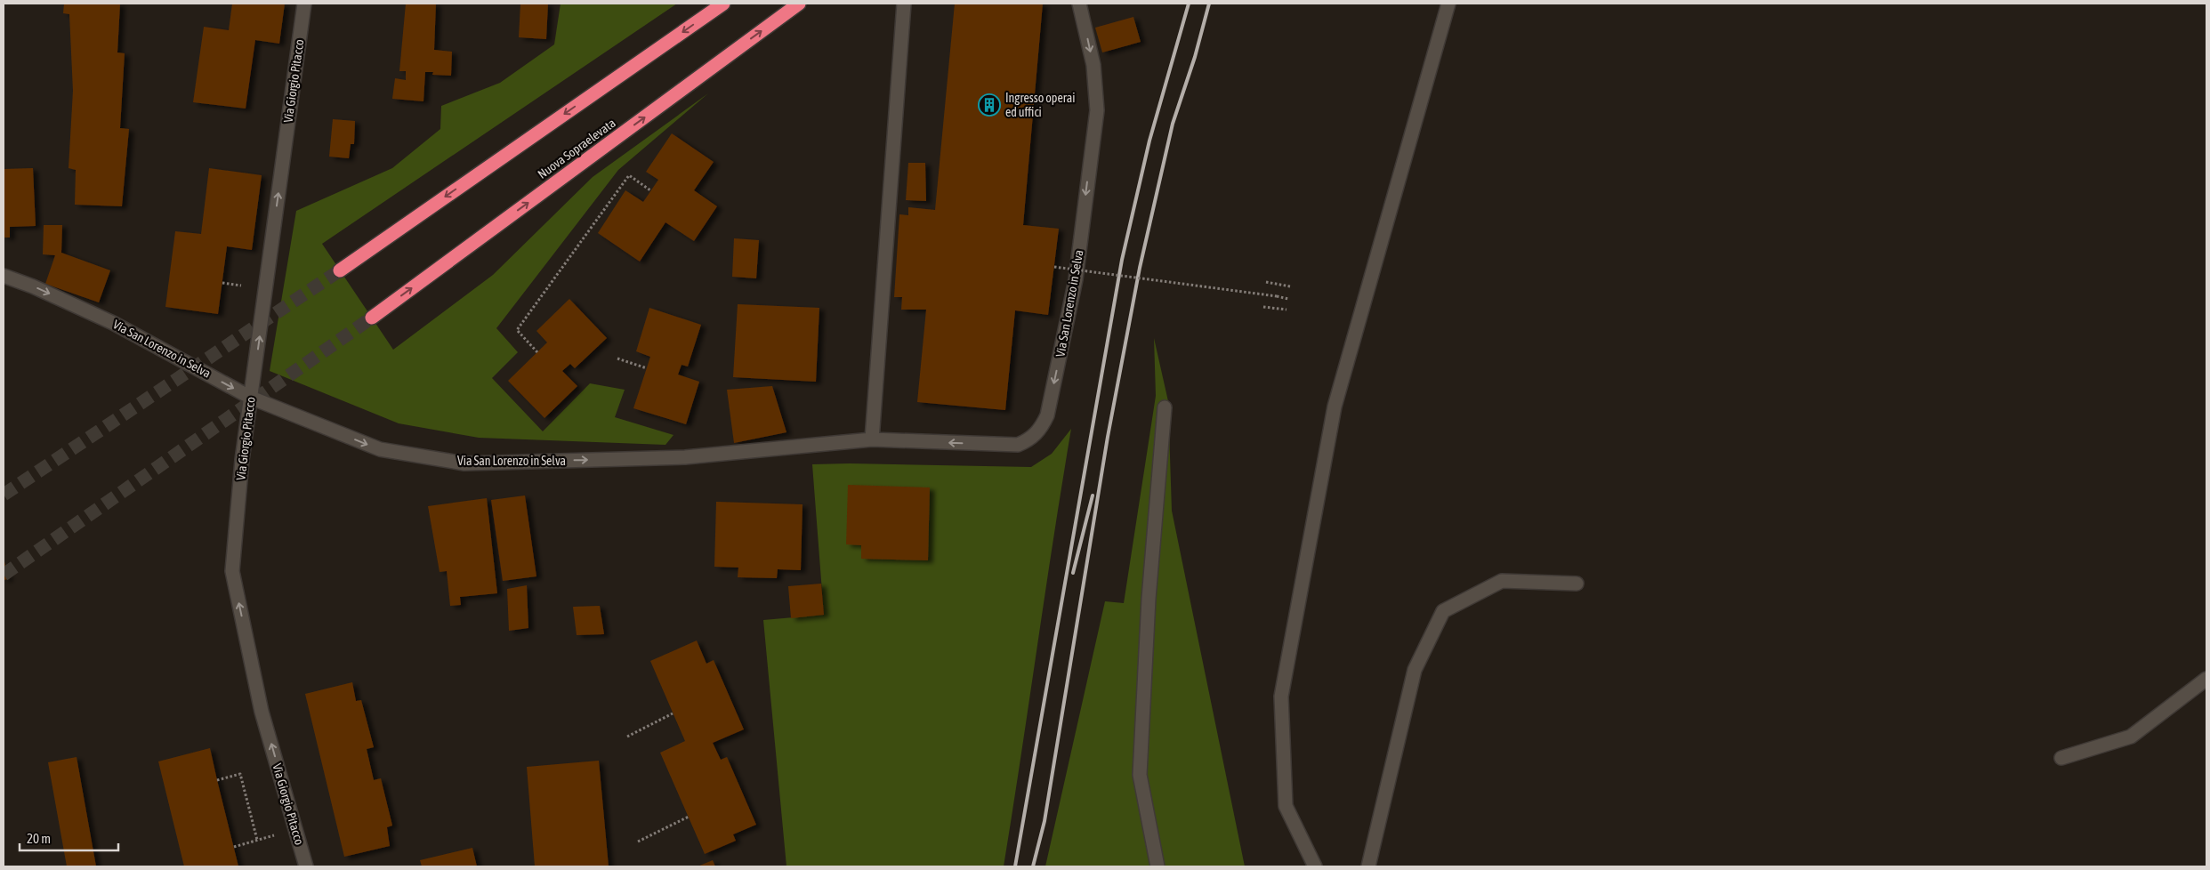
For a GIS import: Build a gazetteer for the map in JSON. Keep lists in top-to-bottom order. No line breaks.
{"streets":{"highway":["Nuova Sopraelevata"],"street":["Via Giorgio Pitacco","Via San Lorenzo in Selva"]},"crossings":[["Via Giorgio Pitacco","Via San Lorenzo in Selva"]],"one_way":["Via Giorgio Pitacco"],"places":{"building":["Ingresso operai ed uffici"]},"scale_bar":"20 m"}
